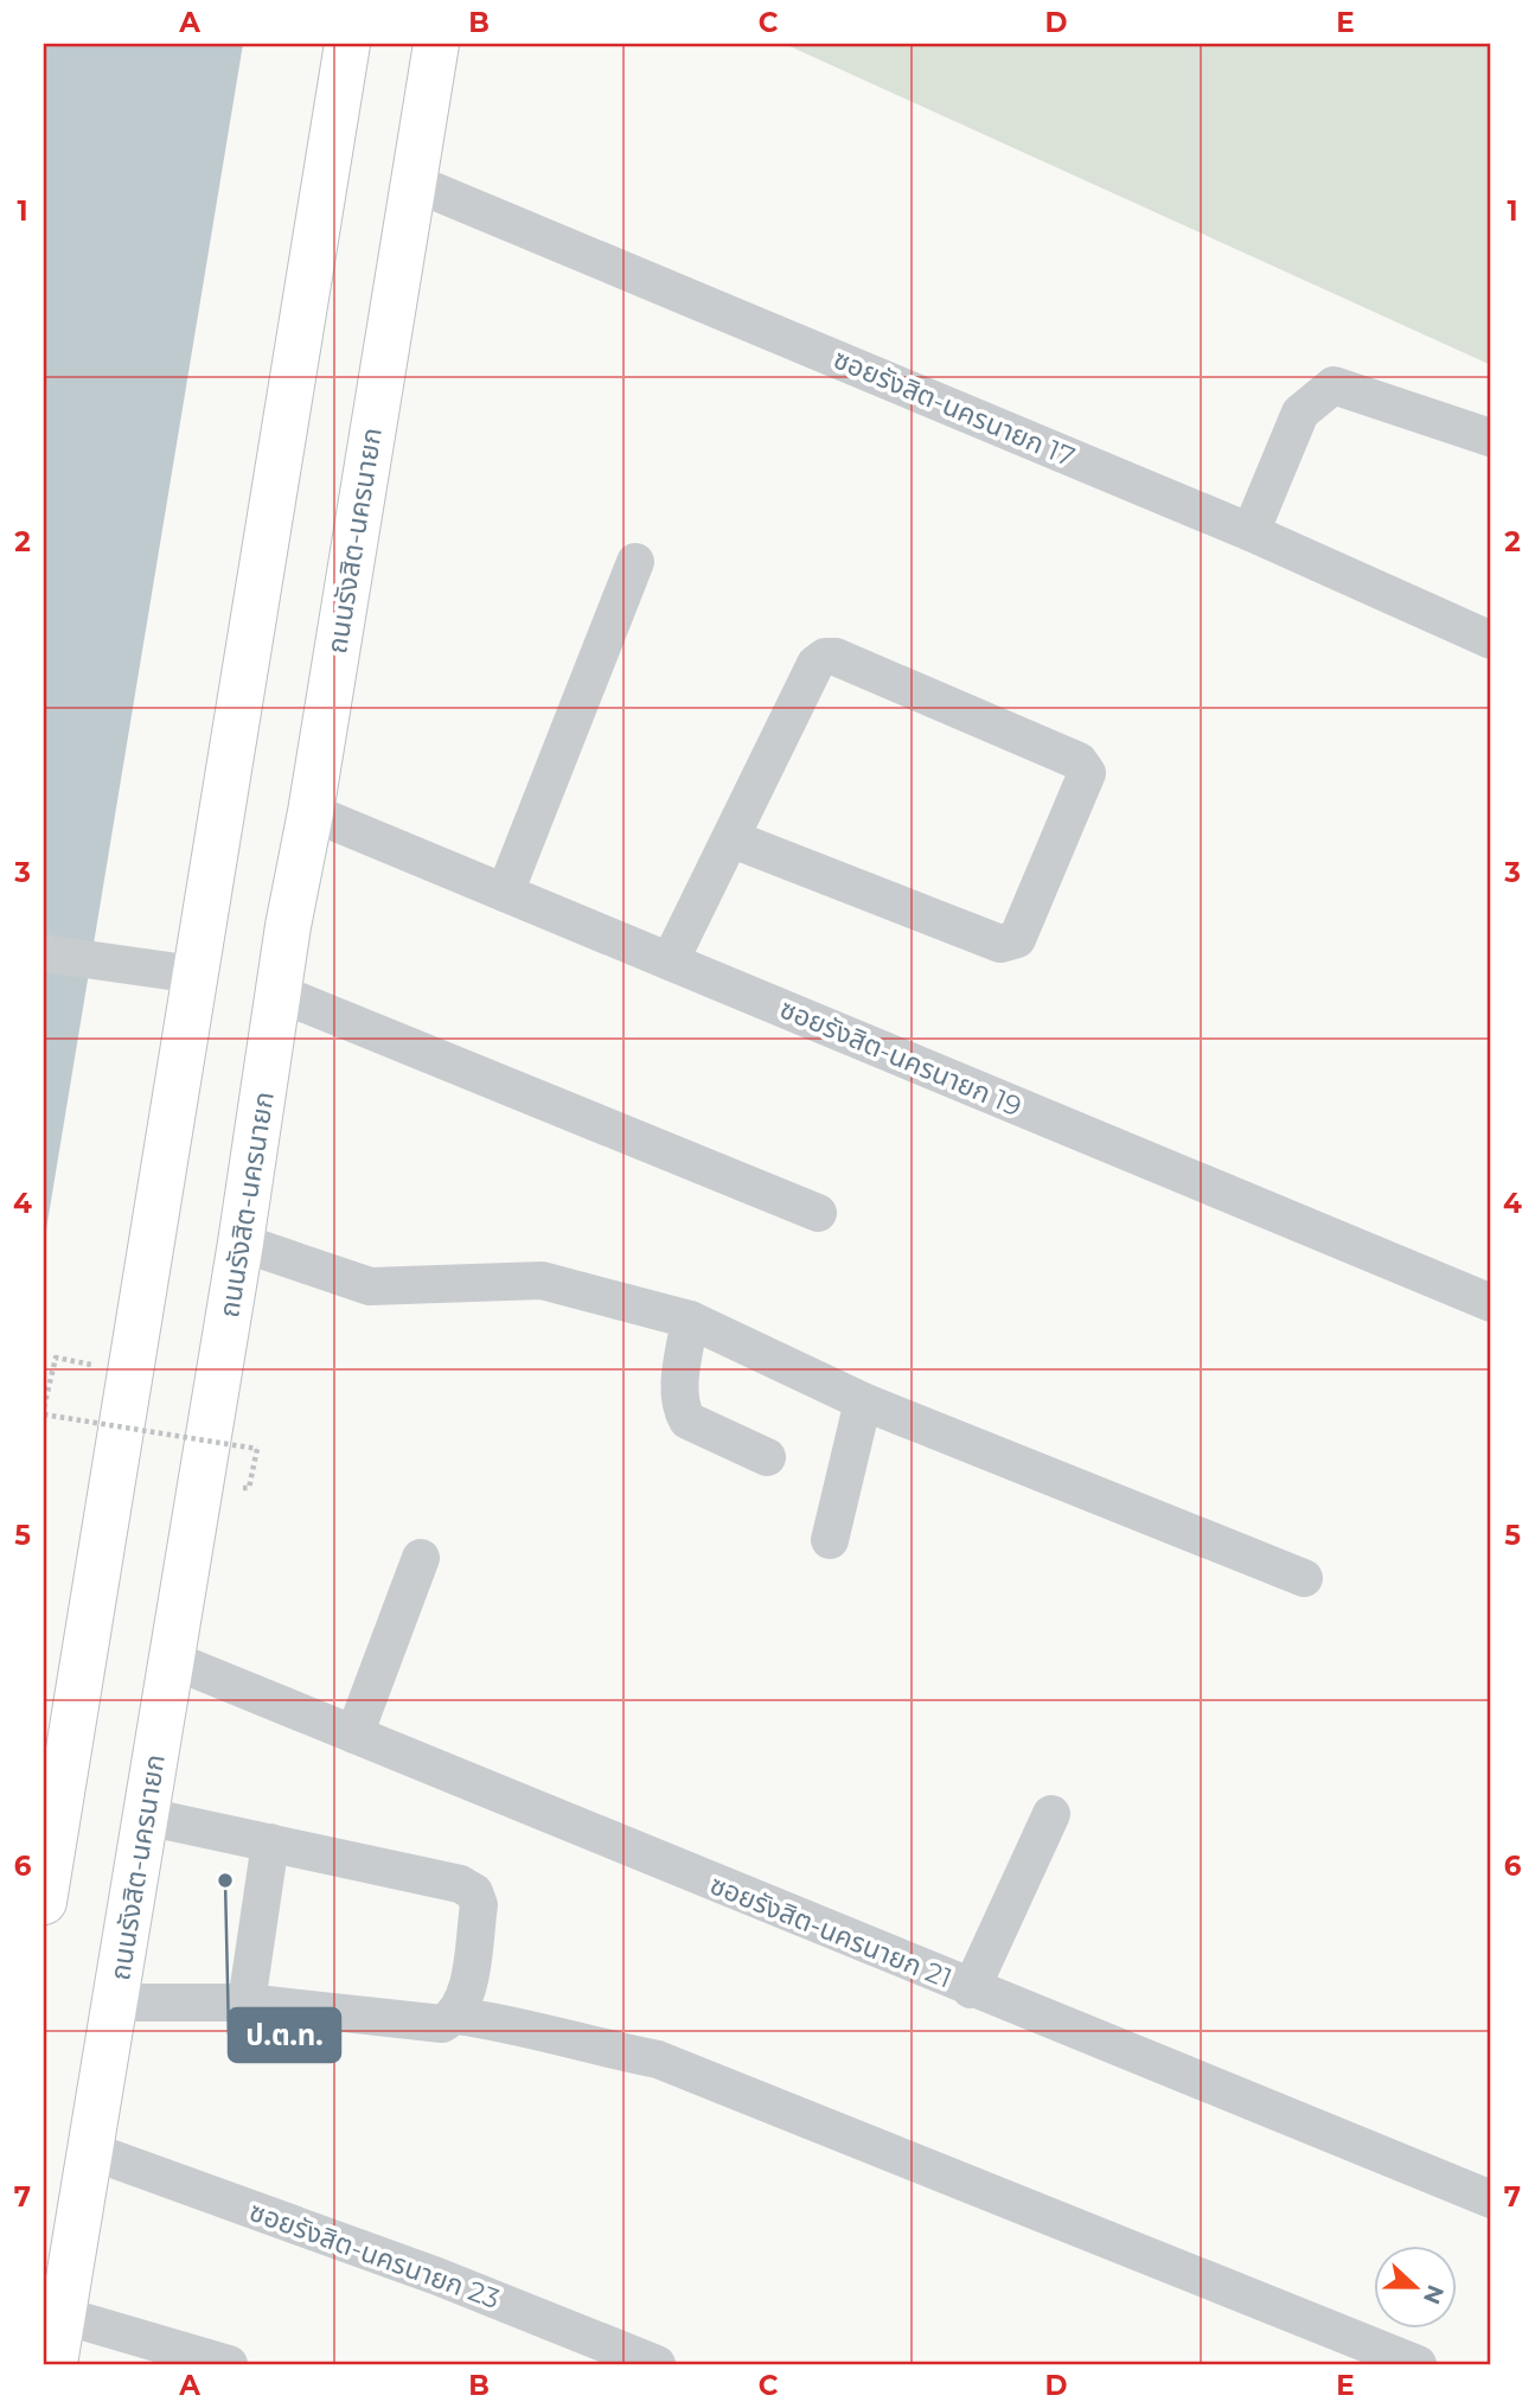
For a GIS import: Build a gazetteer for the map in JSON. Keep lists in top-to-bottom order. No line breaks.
{"streets":{"main road":["ถนนรังสิต-นครนายก"],"street":["ซอยรังสิต-นครนายก 17","ซอยรังสิต-นครนายก 19","ซอยรังสิต-นครนายก 21","ซอยรังสิต-นครนายก 23"]},"crossings":[["ซอยรังสิต-นครนายก 17","ถนนรังสิต-นครนายก"],["ถนนรังสิต-นครนายก","ซอยรังสิต-นครนายก 19"],["ถนนรังสิต-นครนายก","ซอยรังสิต-นครนายก 21"],["ถนนรังสิต-นครนายก","ซอยรังสิต-นครนายก 23"]],"places":["ป.ต.ท."],"north":"right","grid":{"columns":["A","B","C","D","E"],"rows":["1","2","3","4","5","6","7"]}}
